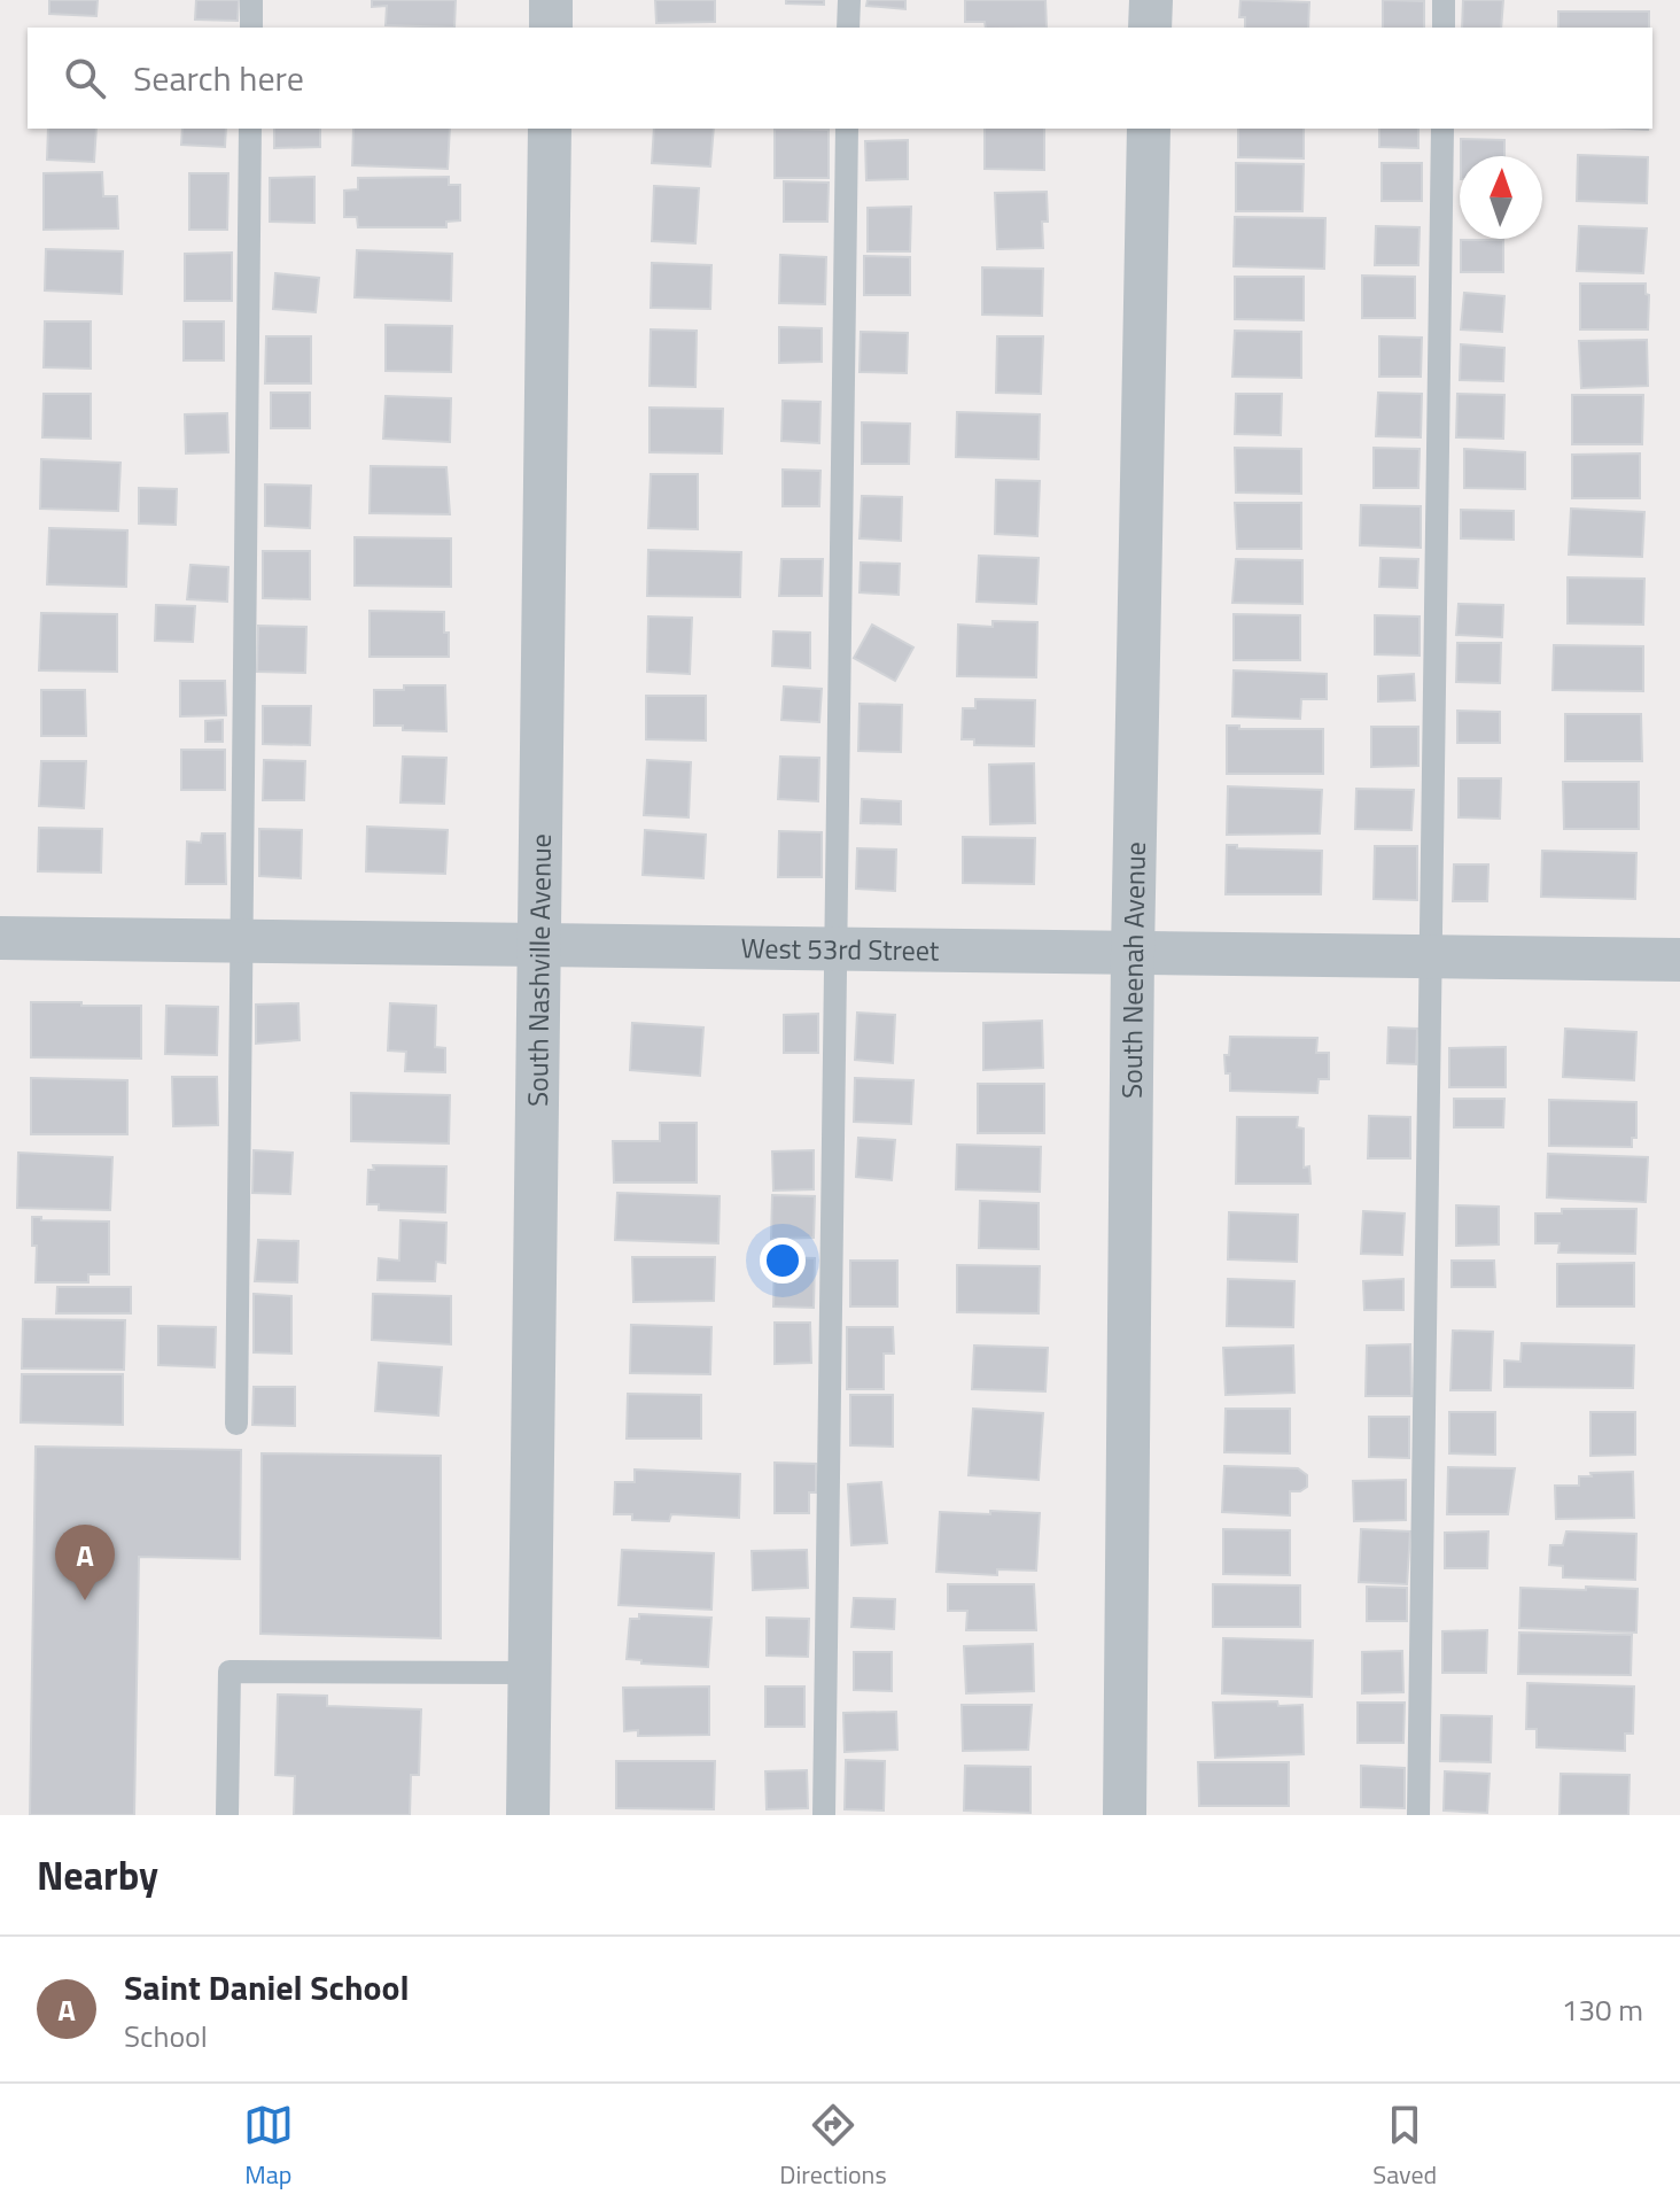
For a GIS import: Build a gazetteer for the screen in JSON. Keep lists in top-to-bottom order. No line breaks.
{"streets":{"street":["West 53rd Street","South Neenah Avenue","South Nashville Avenue"]},"crossings":[["West 53rd Street","South Neenah Avenue"],["West 53rd Street","South Nashville Avenue"]],"north":"top","page":{"search":"Search here","pins":"A","heading":"Nearby","list":[{"mark":"A","name":"Saint Daniel School","note":"School","value":"130 m"}],"nav":["Map","Directions","Saved"]}}
